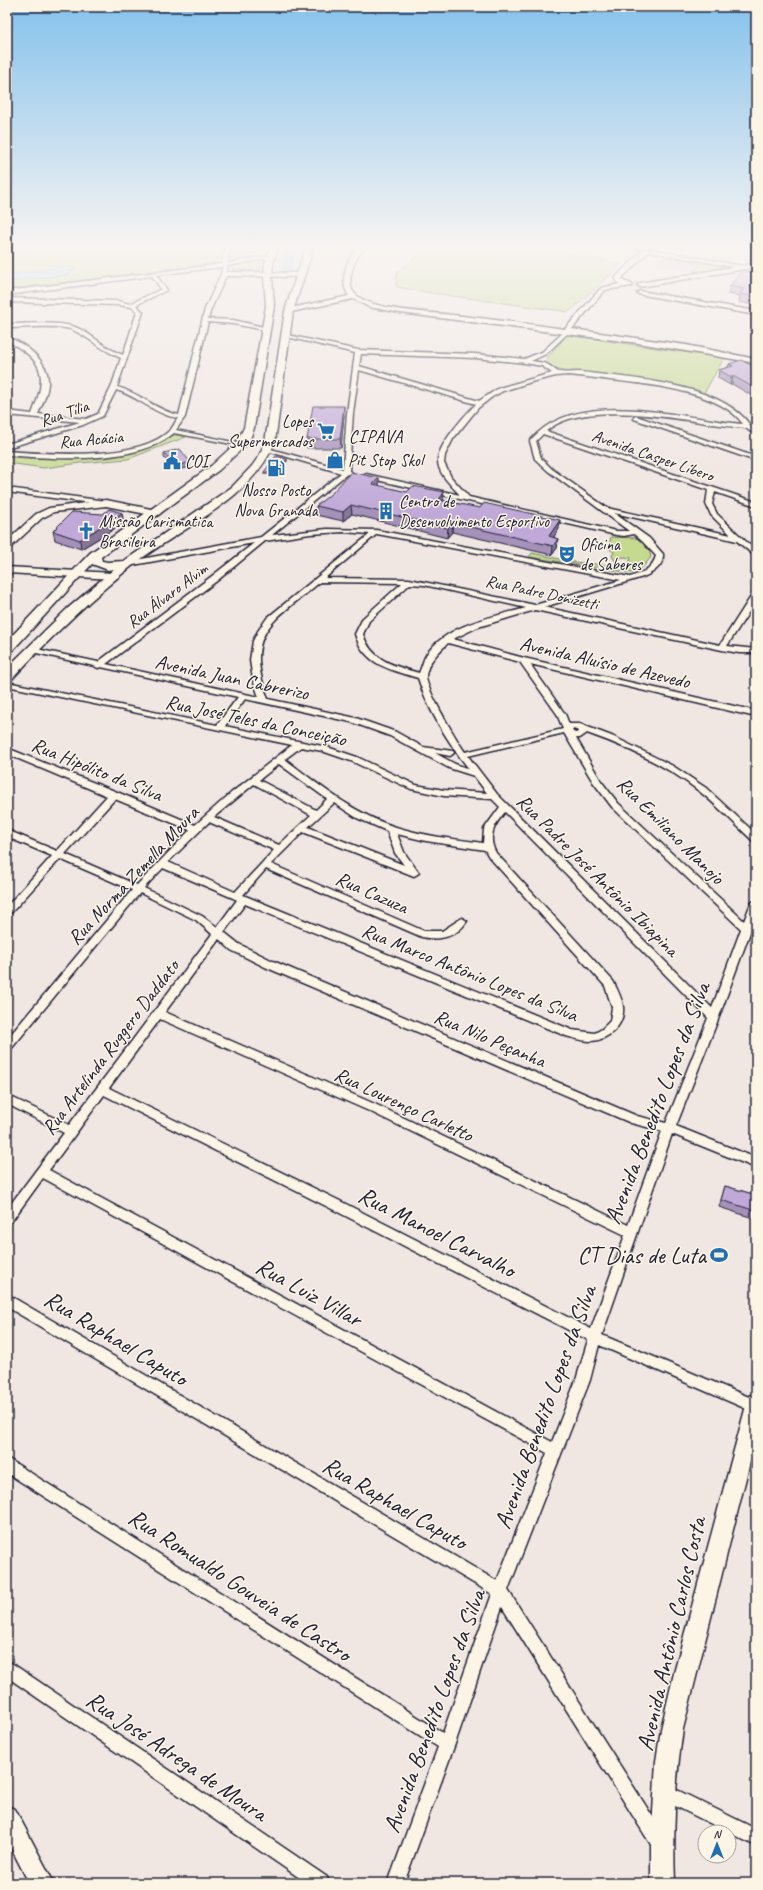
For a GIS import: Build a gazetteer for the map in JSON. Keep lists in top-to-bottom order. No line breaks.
{"streets":{"main road":["Avenida Antônio Carlos Costa"],"street":["Rua Tília","Rua Acácia","Avenida Casper Líbero","Rua Padre Donizetti","Rua Álvaro Alvim","Avenida Aluísio de Azevedo","Avenida Juan Cabrerizo","Rua José Teles da Conceição","Rua Hipólito da Silva","Rua Emiliano Manojo","Rua Norma Zemella Moura","Rua Padre José Antônio Ibiapina","Rua Cazuza","Rua Marco Antônio Lopes da Silva","Rua Nilo Peçanha","Rua Artelinda Ruggero Daddato","Avenida Benedito Lopes da Silva","Rua Lourenço Carletto","Rua Manoel Carvalho","Rua Luiz Villar","Rua Raphael Caputo","Rua Romualdo Gouveia de Castro","Rua José Adrega de Moura"]},"crossings":[["Rua Álvaro Alvim","Avenida Juan Cabrerizo"],["Avenida Aluísio de Azevedo","Rua Emiliano Manojo"],["Avenida Juan Cabrerizo","Rua Padre José Antônio Ibiapina"],["Rua José Teles da Conceição","Rua Norma Zemella Moura"],["Rua José Teles da Conceição","Rua Padre José Antônio Ibiapina"],["Rua Hipólito da Silva","Rua Norma Zemella Moura"],["Rua Emiliano Manojo","Avenida Benedito Lopes da Silva"],["Rua Norma Zemella Moura","Rua Marco Antônio Lopes da Silva"],["Rua Norma Zemella Moura","Rua Nilo Peçanha"],["Rua Padre José Antônio Ibiapina","Avenida Benedito Lopes da Silva"],["Rua Cazuza","Rua Artelinda Ruggero Daddato"],["Rua Marco Antônio Lopes da Silva","Rua Artelinda Ruggero Daddato"],["Rua Nilo Peçanha","Rua Artelinda Ruggero Daddato"],["Rua Nilo Peçanha","Avenida Benedito Lopes da Silva"],["Rua Artelinda Ruggero Daddato","Rua Lourenço Carletto"],["Rua Artelinda Ruggero Daddato","Rua Manoel Carvalho"],["Rua Artelinda Ruggero Daddato","Rua Luiz Villar"],["Avenida Benedito Lopes da Silva","Rua Lourenço Carletto"],["Avenida Benedito Lopes da Silva","Rua Manoel Carvalho"],["Avenida Benedito Lopes da Silva","Rua Luiz Villar"],["Avenida Benedito Lopes da Silva","Rua Raphael Caputo"],["Avenida Benedito Lopes da Silva","Rua Romualdo Gouveia de Castro"],["Rua Manoel Carvalho","Avenida Antônio Carlos Costa"],["Rua Raphael Caputo","Avenida Antônio Carlos Costa"]],"districts":["CIPAVA"],"places":{"supermarket":["Lopes Supermercados"],"shop":["Pit Stop Skol"],"public building":["COI"],"fuel station":["Nosso Posto Nova Granada"],"building":["Centro de Desenvolvimento Esportivo"],"church":["Missão Carismatica Brasileira"],"theatre":["Oficina de Saberes"],"sports":["CT Dias de Luta"]},"north":"top"}
